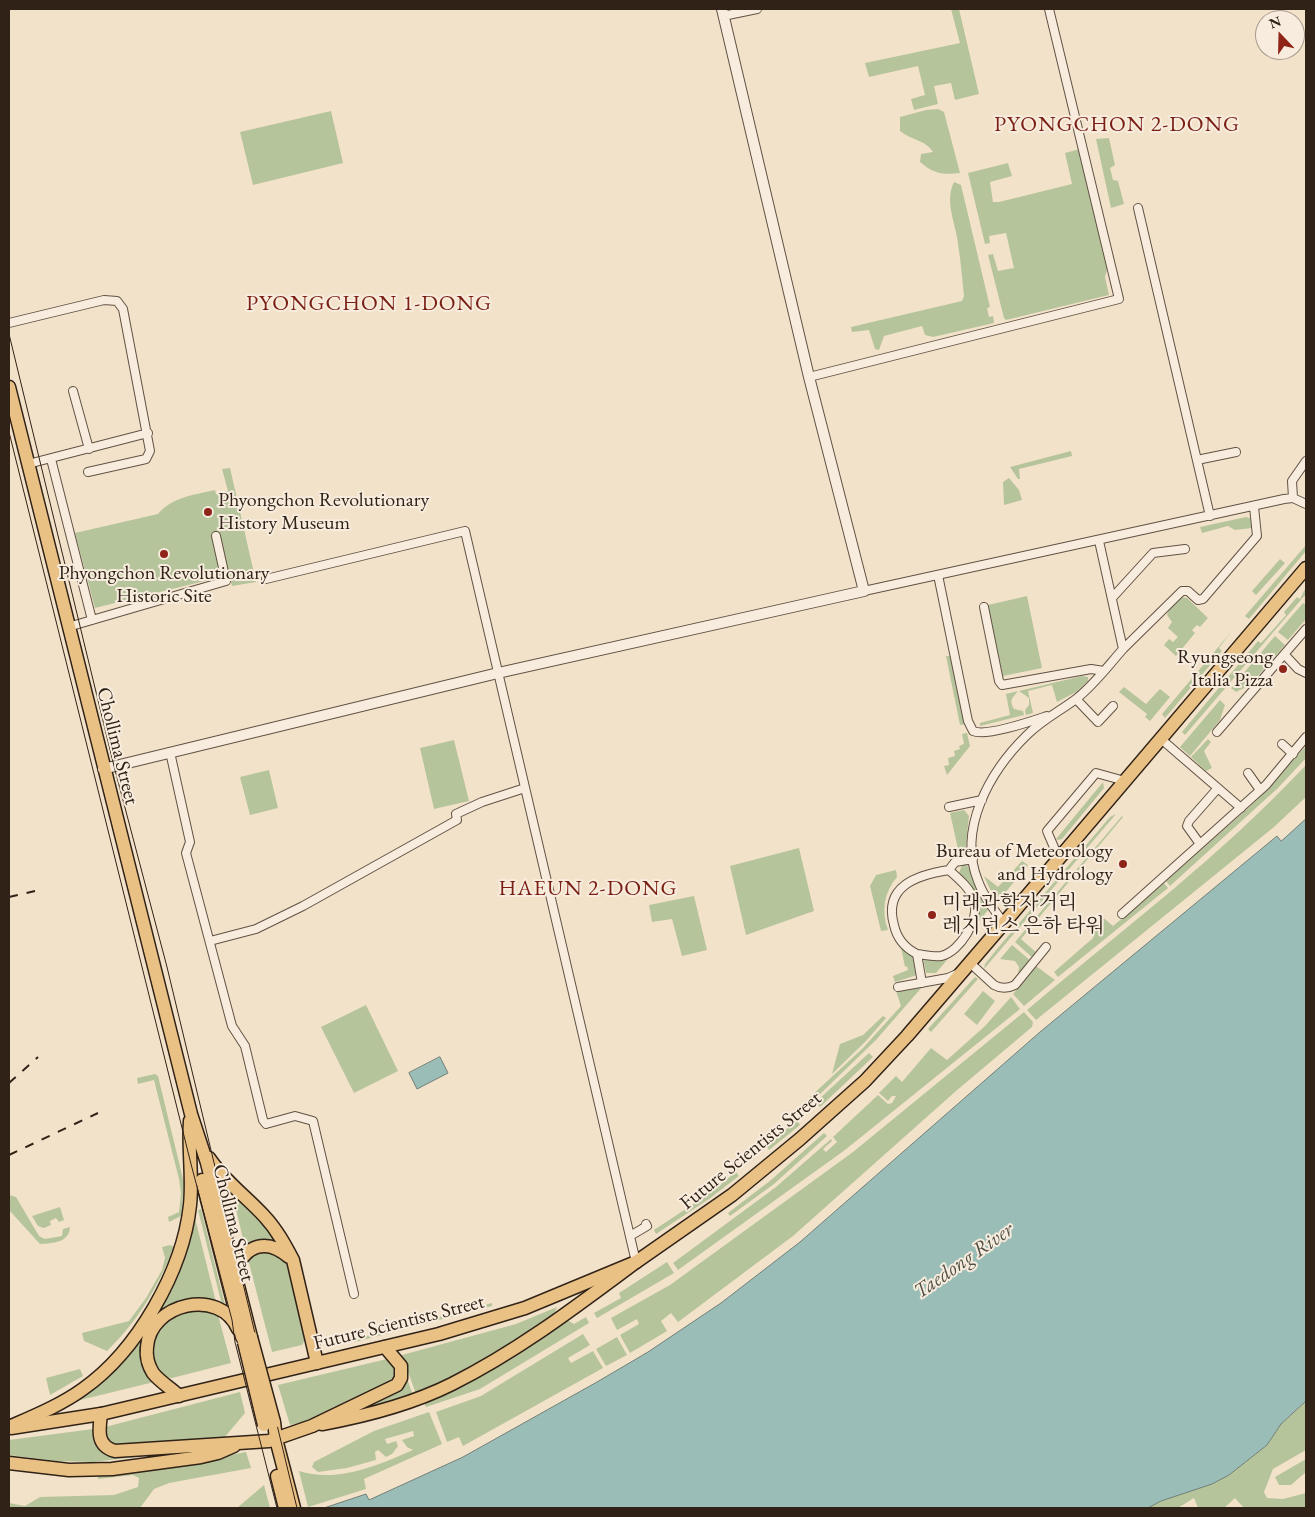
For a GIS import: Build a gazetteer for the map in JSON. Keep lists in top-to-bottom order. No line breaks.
{"streets":{"main road":["Chollima Street","Future Scientists Street"]},"districts":["PYONGCHON 2-DONG","PYONGCHON 1-DONG","HAEUN 2-DONG"],"water":["Taedong River"],"places":["Phyongchon Revolutionary History Museum","Phyongchon Revolutionary Historic Site","Ryungseong Italia Pizza","Bureau of Meteorology and Hydrology","미래과학자거리 레지던스 은하 타워"],"north":"top"}
